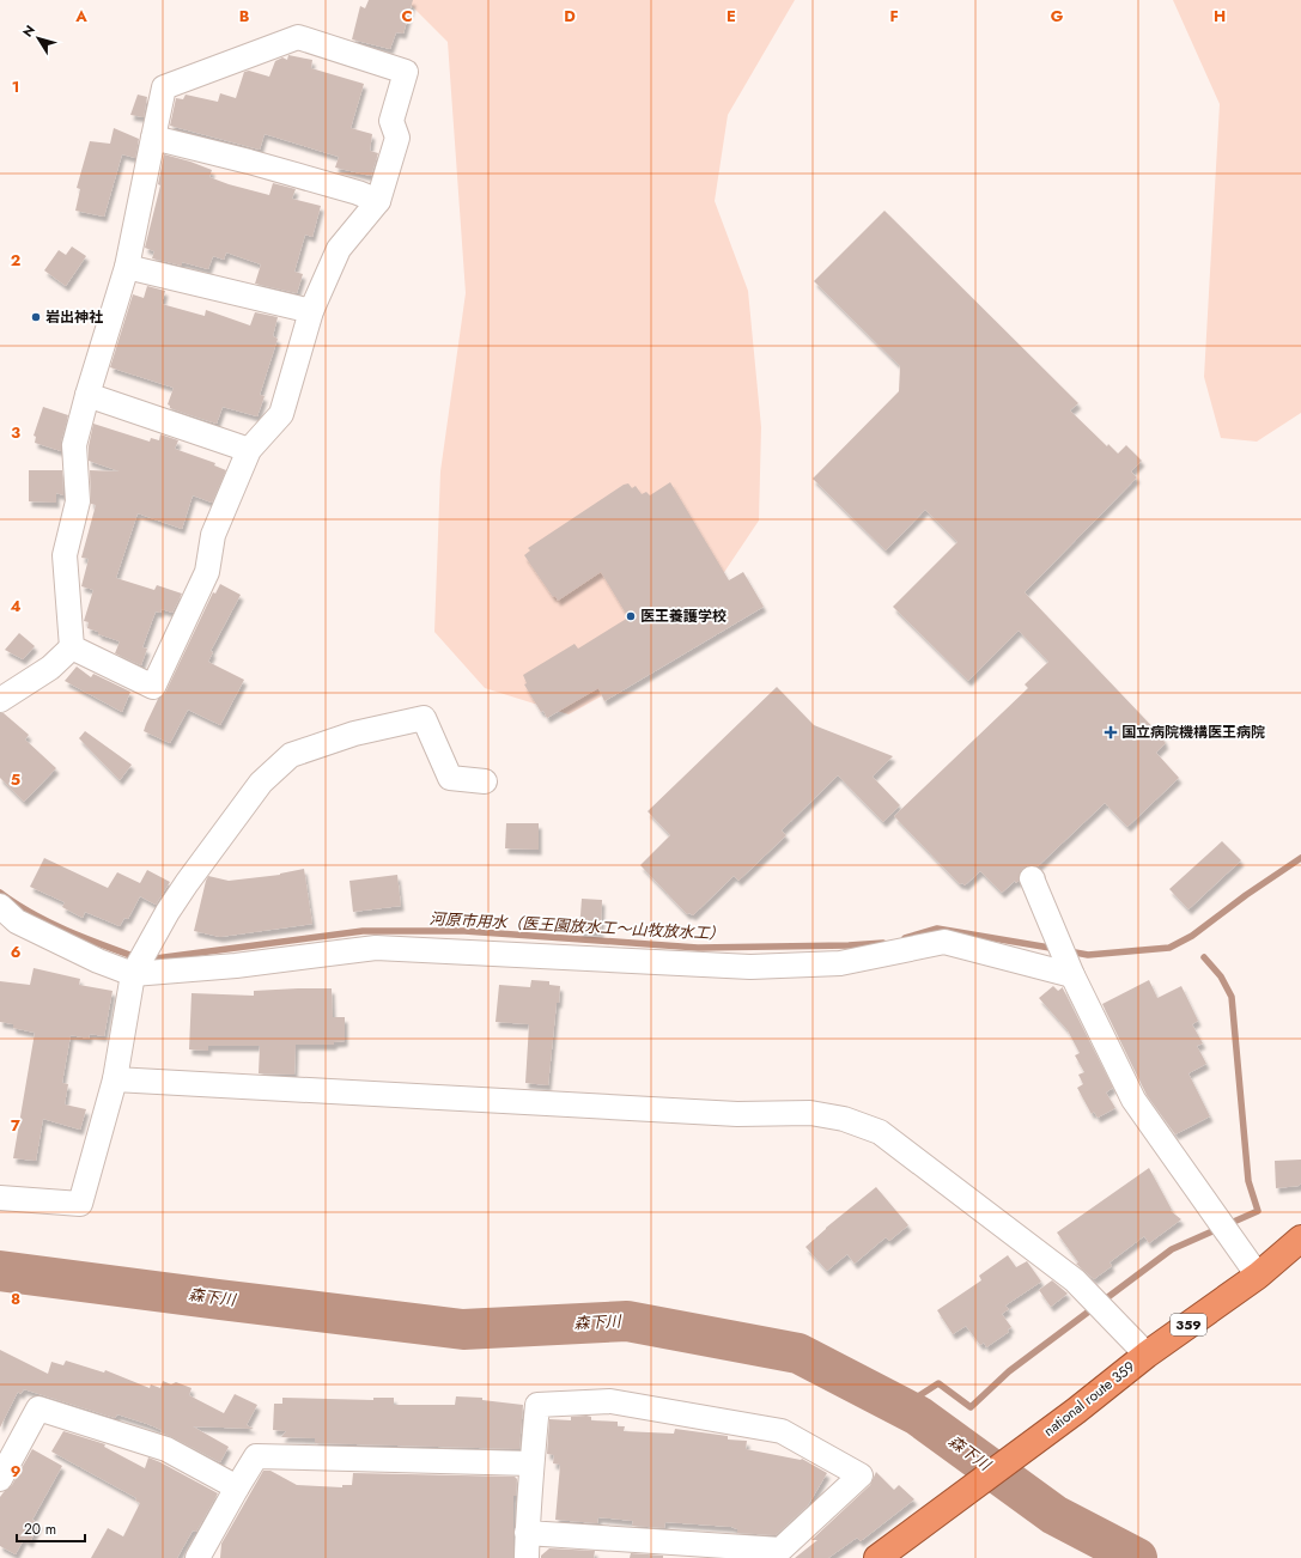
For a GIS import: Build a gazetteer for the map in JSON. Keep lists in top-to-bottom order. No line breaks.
{"streets":{"highway":["359","national route 359"]},"water":["河原市用水（医王園放水工～山牧放水工）","森下川"],"places":{"other":["岩出神社","医王養護学校"],"health":["国立病院機構医王病院"]},"scale_bar":"20 m","north":"top left","grid":{"columns":["A","B","C","D","E","F","G","H"],"rows":["1","2","3","4","5","6","7","8","9"]}}
